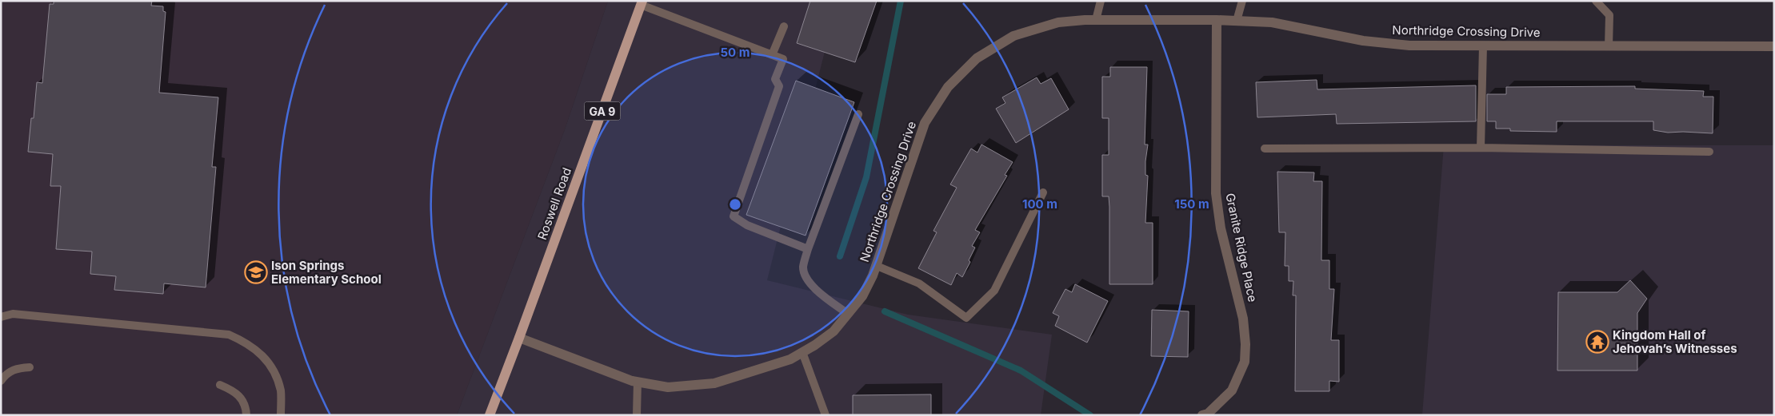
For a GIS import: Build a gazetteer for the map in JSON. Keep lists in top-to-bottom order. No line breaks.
{"streets":{"main road":["GA 9","Roswell Road"],"street":["Northridge Crossing Drive","Granite Ridge Place"]},"crossings":[["Northridge Crossing Drive","Roswell Road"],["Northridge Crossing Drive","Granite Ridge Place"]],"places":{"school or university":["Ison Springs Elementary School"],"temple":["Kingdom Hall of Jehovah’s Witnesses"]},"rings":["50 m","100 m","150 m"]}
